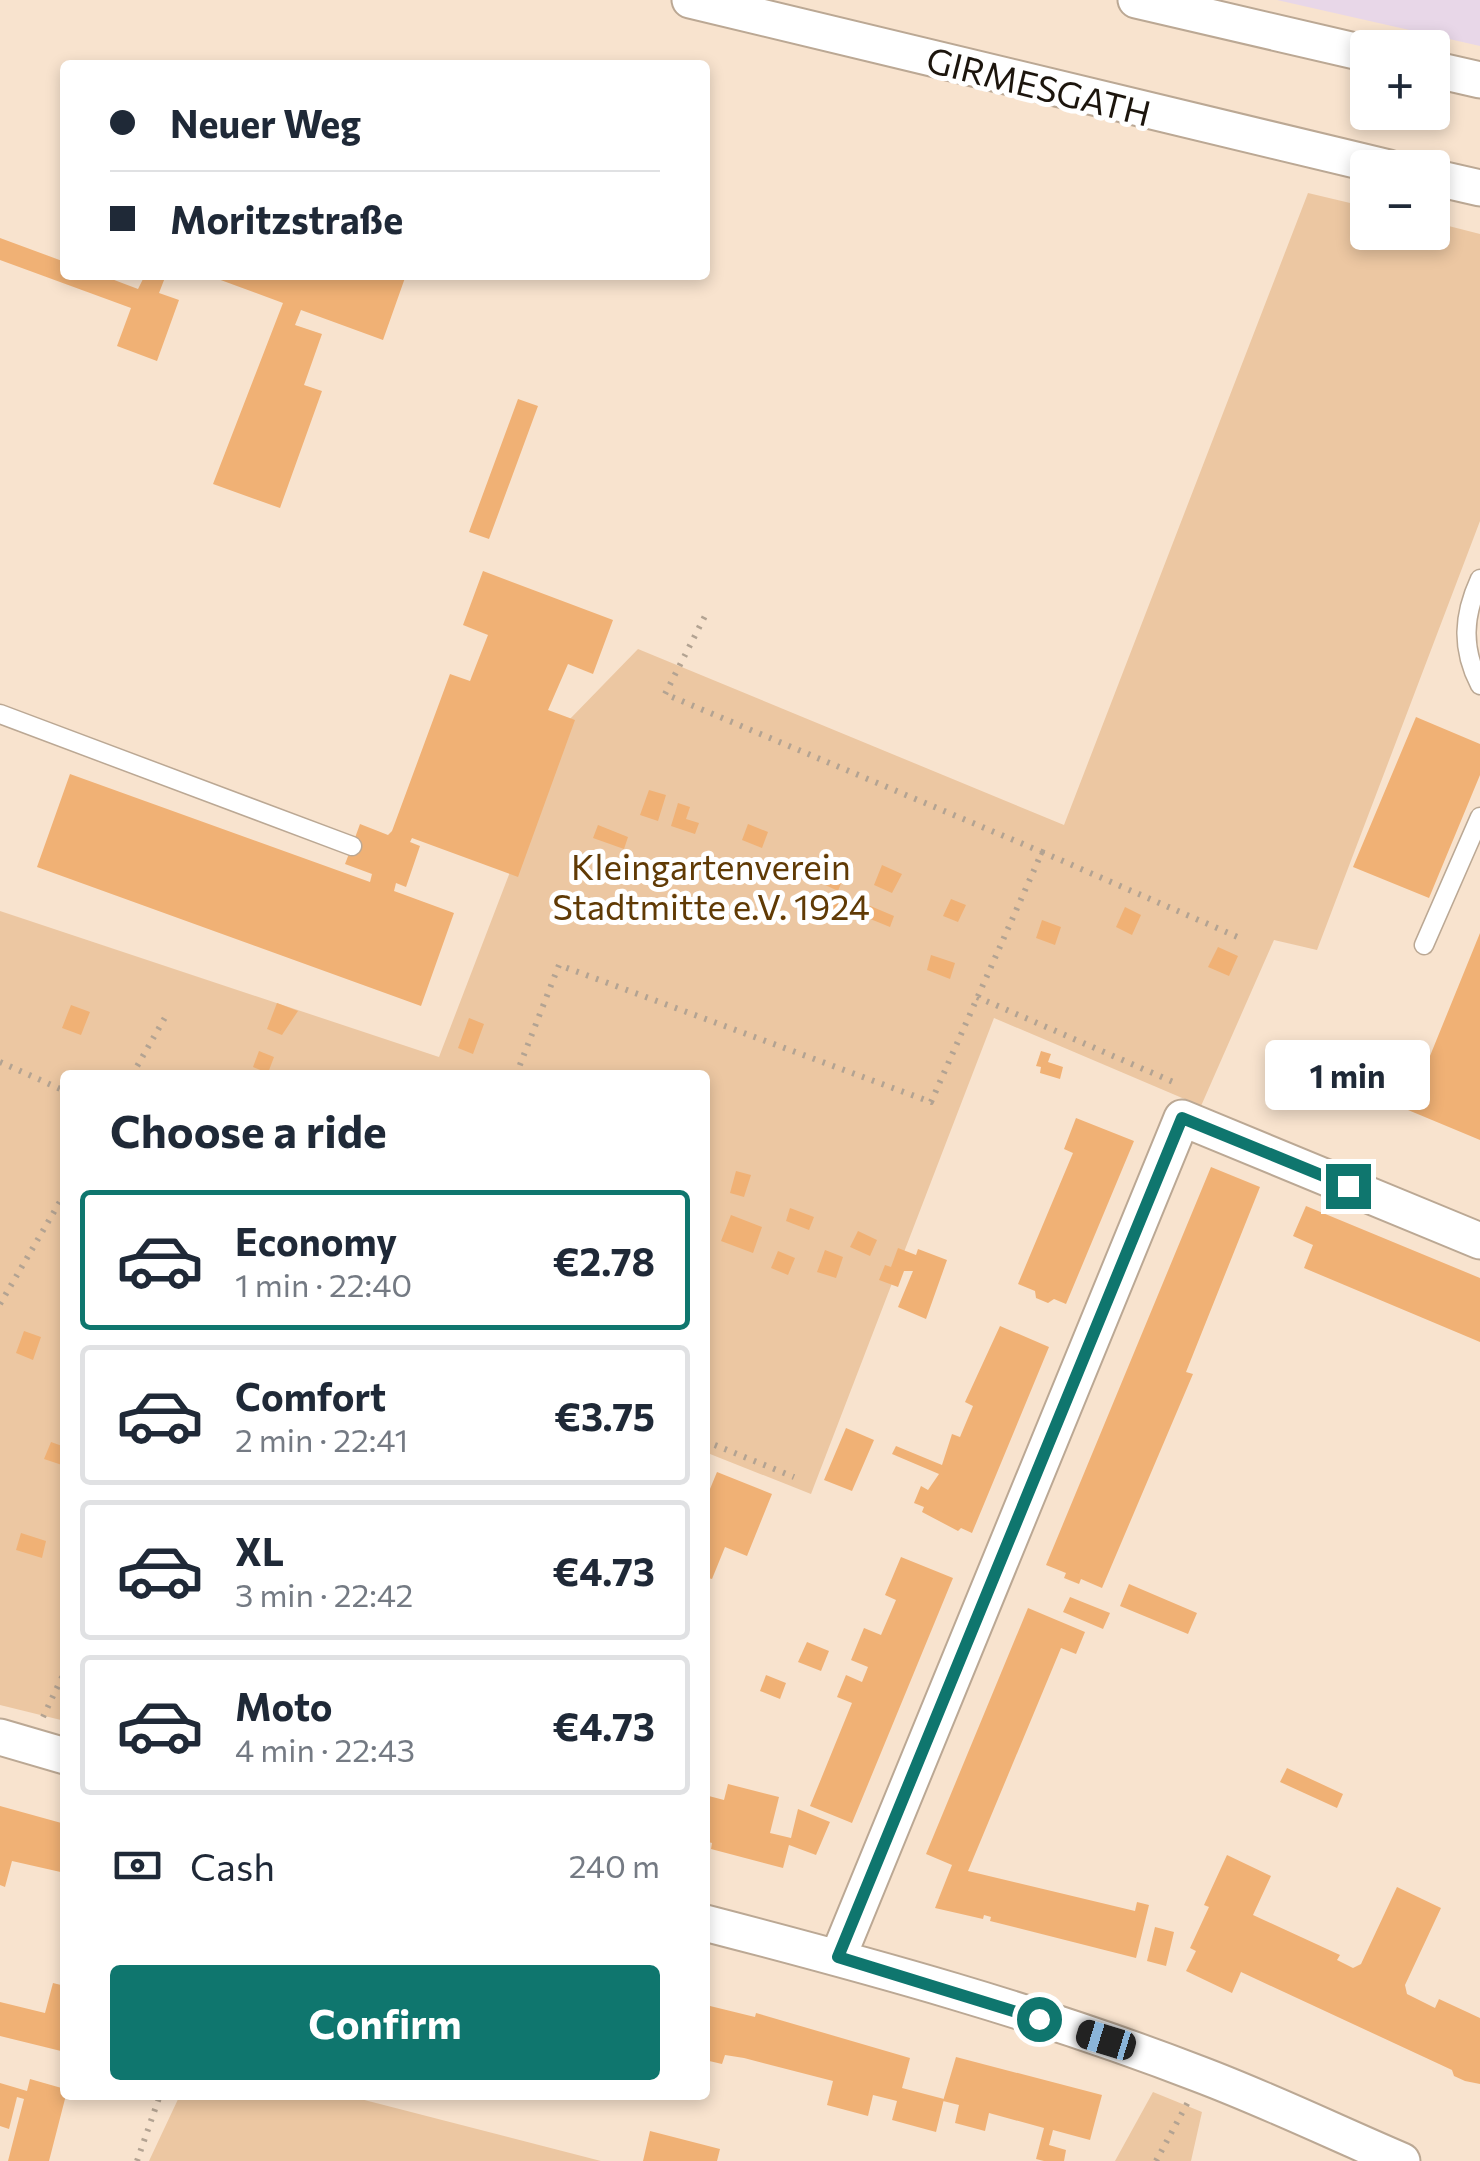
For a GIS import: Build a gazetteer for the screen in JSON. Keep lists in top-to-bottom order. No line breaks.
{"streets":{"street":["GIRMESGATH"]},"parks":["Kleingartenverein Stadtmitte e.V. 1924"],"page":{"map_buttons":["+","−"],"banner":["Neuer Weg","Moritzstraße"],"bubble":"1 min","heading":"Choose a ride","list":[{"name":"Economy","note":"1 min · 22:40","value":"€2.78"},{"name":"Comfort","note":"2 min · 22:41","value":"€3.75"},{"name":"XL","note":"3 min · 22:42","value":"€4.73"},{"name":"Moto","note":"4 min · 22:43","value":"€4.73"}],"pay":["Cash","240 m"],"buttons":"Confirm"}}
